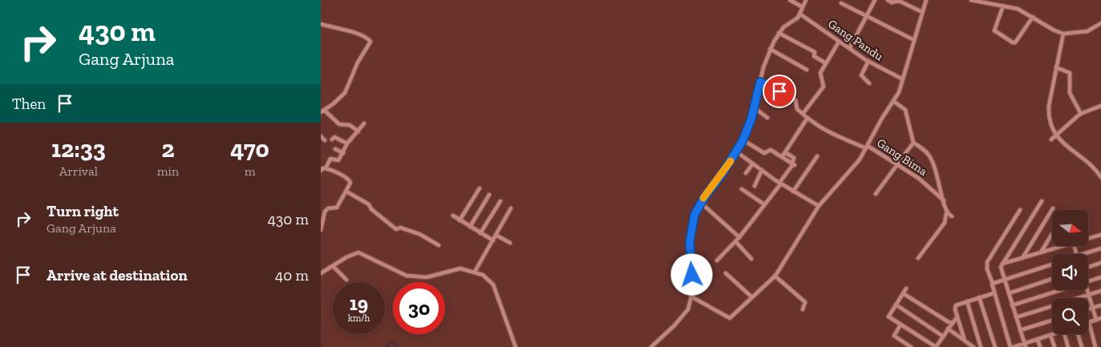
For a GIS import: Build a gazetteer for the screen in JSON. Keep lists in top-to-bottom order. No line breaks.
{"streets":{"street":["Gang Pandu","Gang Bima"]},"north":"right","page":{"turn":["430 m","Gang Arjuna"],"then":"Then","eta":["12:33","Arrival","2","min","470","m"],"list":[{"name":"Turn right","note":"Gang Arjuna","value":"430 m"},{"name":"Arrive at destination","value":"40 m"}],"speed":"19 km/h","limit":"30"}}
